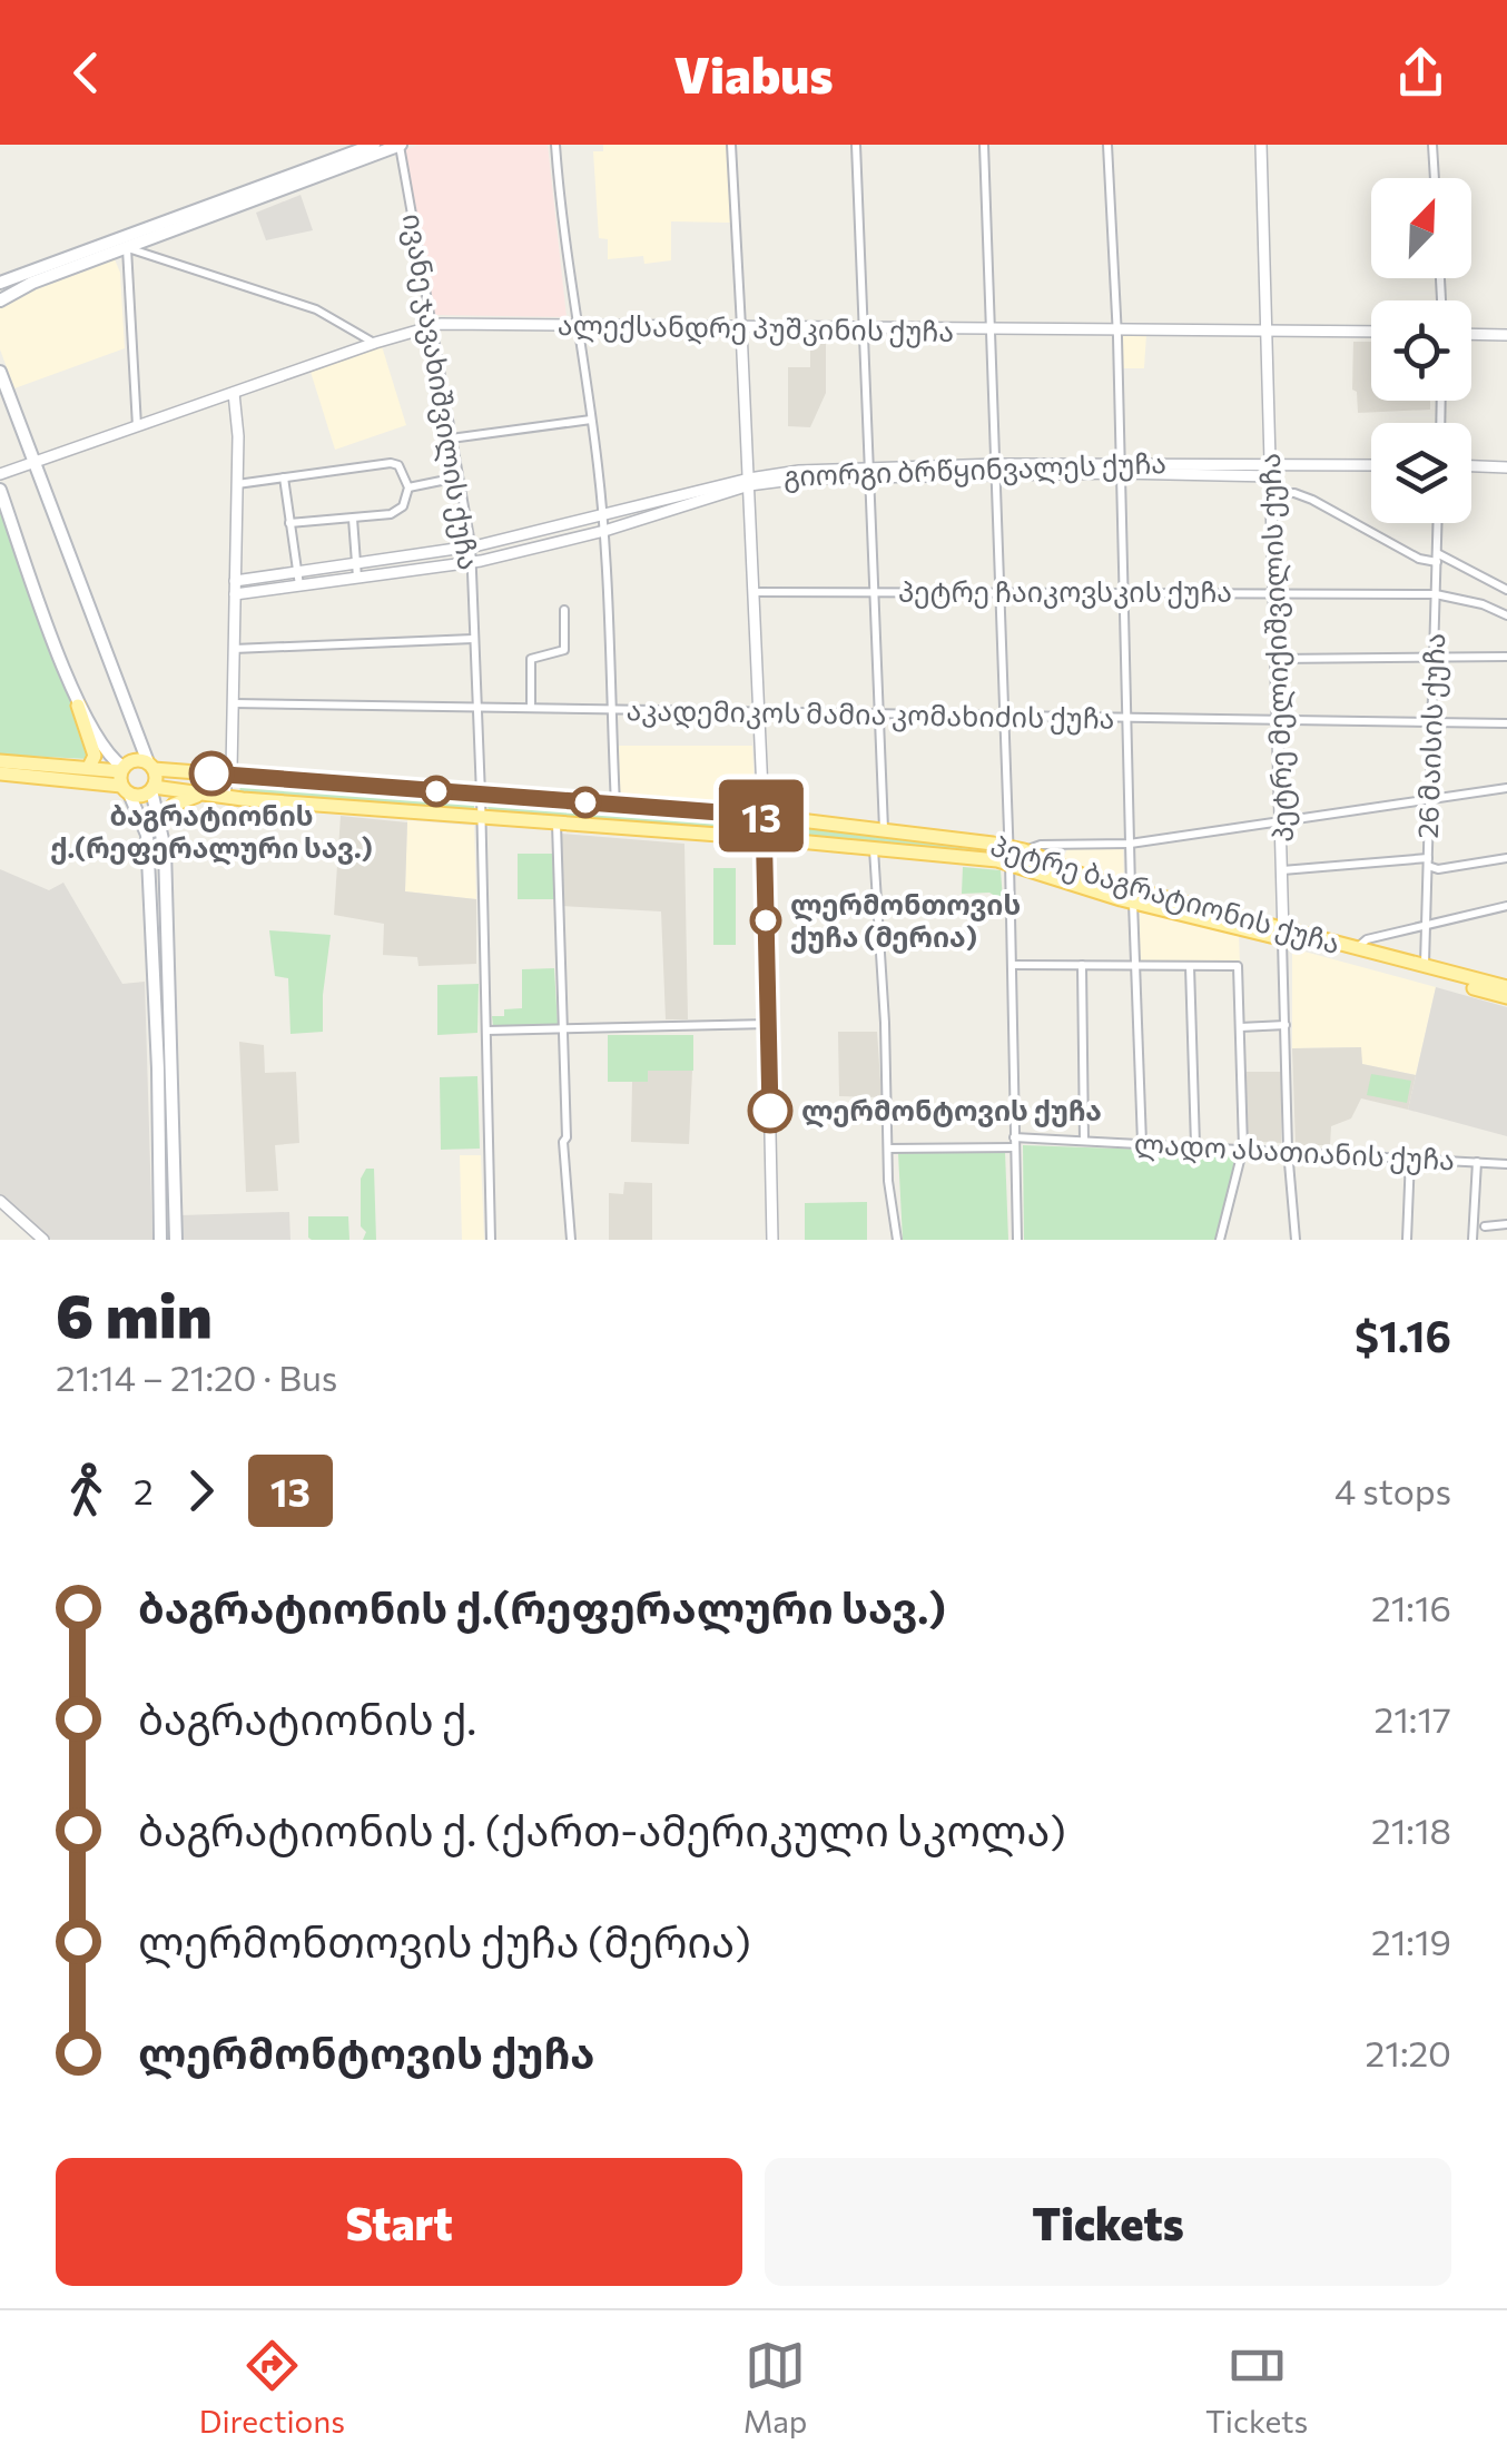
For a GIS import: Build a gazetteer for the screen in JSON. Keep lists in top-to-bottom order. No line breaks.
{"streets":{"main road":["პეტრე ბაგრატიონის ქუჩა"],"street":["ალექსანდრე პუშკინის ქუჩა","ივანე ჯავახიშვილის ქუჩა","გიორგი ბრწყინვალეს ქუჩა","პეტრე ჩაიკოვსკის ქუჩა","პეტრე მელიქიშვილის ქუჩა","აკადემიკოს მამია კომახიძის ქუჩა","26 მაისის ქუჩა","ლადო ასათიანის ქუჩა"]},"crossings":[["ალექსანდრე პუშკინის ქუჩა","ივანე ჯავახიშვილის ქუჩა"],["ალექსანდრე პუშკინის ქუჩა","პეტრე მელიქიშვილის ქუჩა"],["ივანე ჯავახიშვილის ქუჩა","გიორგი ბრწყინვალეს ქუჩა"],["ივანე ჯავახიშვილის ქუჩა","აკადემიკოს მამია კომახიძის ქუჩა"],["ივანე ჯავახიშვილის ქუჩა","პეტრე ბაგრატიონის ქუჩა"],["გიორგი ბრწყინვალეს ქუჩა","პეტრე მელიქიშვილის ქუჩა"],["პეტრე ჩაიკოვსკის ქუჩა","პეტრე მელიქიშვილის ქუჩა"],["პეტრე ჩაიკოვსკის ქუჩა","26 მაისის ქუჩა"],["პეტრე მელიქიშვილის ქუჩა","აკადემიკოს მამია კომახიძის ქუჩა"],["პეტრე მელიქიშვილის ქუჩა","პეტრე ბაგრატიონის ქუჩა"],["პეტრე მელიქიშვილის ქუჩა","ლადო ასათიანის ქუჩა"],["აკადემიკოს მამია კომახიძის ქუჩა","26 მაისის ქუჩა"],["26 მაისის ქუჩა","პეტრე ბაგრატიონის ქუჩა"]],"places":["ბაგრატიონის ქ.(რეფერალური სავ.)","ლერმონთოვის ქუჩა (მერია)","ლერმონტოვის ქუჩა"],"lines":["bus line 13"],"north":"top right","page":{"header":"Viabus","on_map":"13","heading":["6 min","21:14 – 21:20 · Bus","$1.16"],"legs":["2","13","4 stops"],"list":[{"name":"ბაგრატიონის ქ.(რეფერალური სავ.)","value":"21:16"},{"name":"ბაგრატიონის ქ.","value":"21:17"},{"name":"ბაგრატიონის ქ. (ქართ-ამერიკული სკოლა)","value":"21:18"},{"name":"ლერმონთოვის ქუჩა (მერია)","value":"21:19"},{"name":"ლერმონტოვის ქუჩა","value":"21:20"}],"buttons":["Start","Tickets"],"tabs":["Directions","Map","Tickets"]}}
